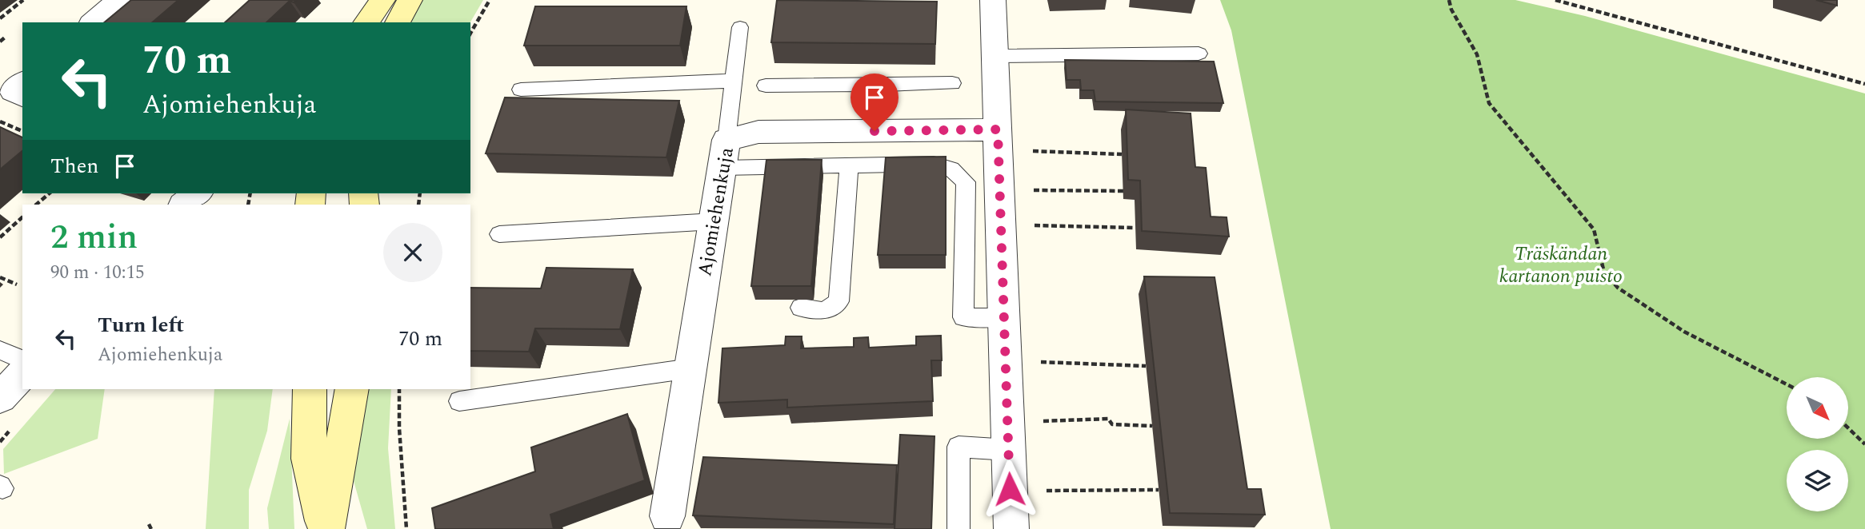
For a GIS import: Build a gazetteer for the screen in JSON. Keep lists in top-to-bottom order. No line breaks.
{"streets":{"street":["Ajomiehenkuja"]},"parks":["Träskändan kartanon puisto"],"north":"bottom right","page":{"turn":["70 m","Ajomiehenkuja"],"then":"Then","heading":["2 min","90 m · 10:15"],"list":[{"name":"Turn left","note":"Ajomiehenkuja","value":"70 m"}]}}
